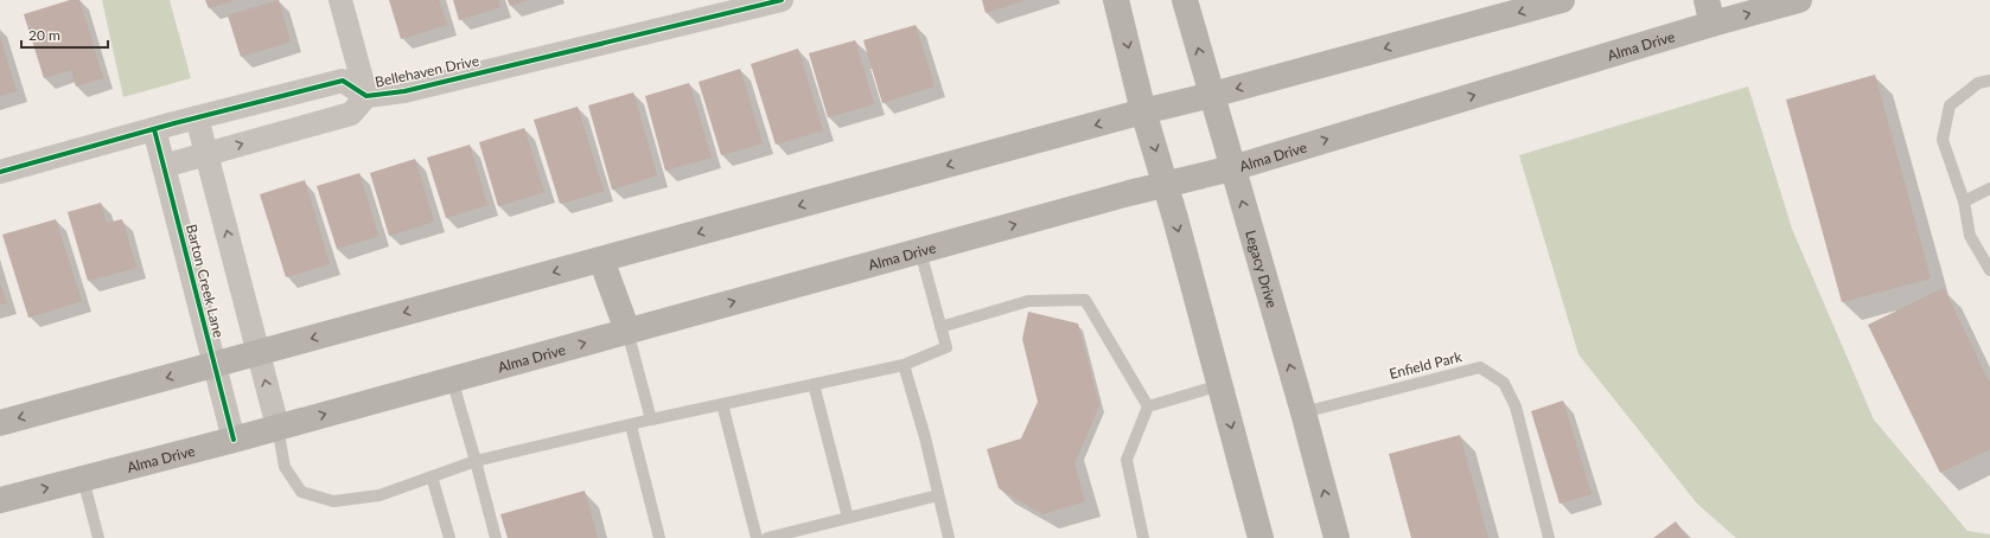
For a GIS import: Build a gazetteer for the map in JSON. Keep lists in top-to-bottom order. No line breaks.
{"streets":{"main road":["Alma Drive","Legacy Drive"],"street":["Bellehaven Drive","Barton Creek Lane"],"lane":["Enfield Park"]},"crossings":[["Alma Drive","Legacy Drive"],["Alma Drive","Barton Creek Lane"],["Bellehaven Drive","Barton Creek Lane"],["Legacy Drive","Enfield Park"]],"scale_bar":"20 m"}
